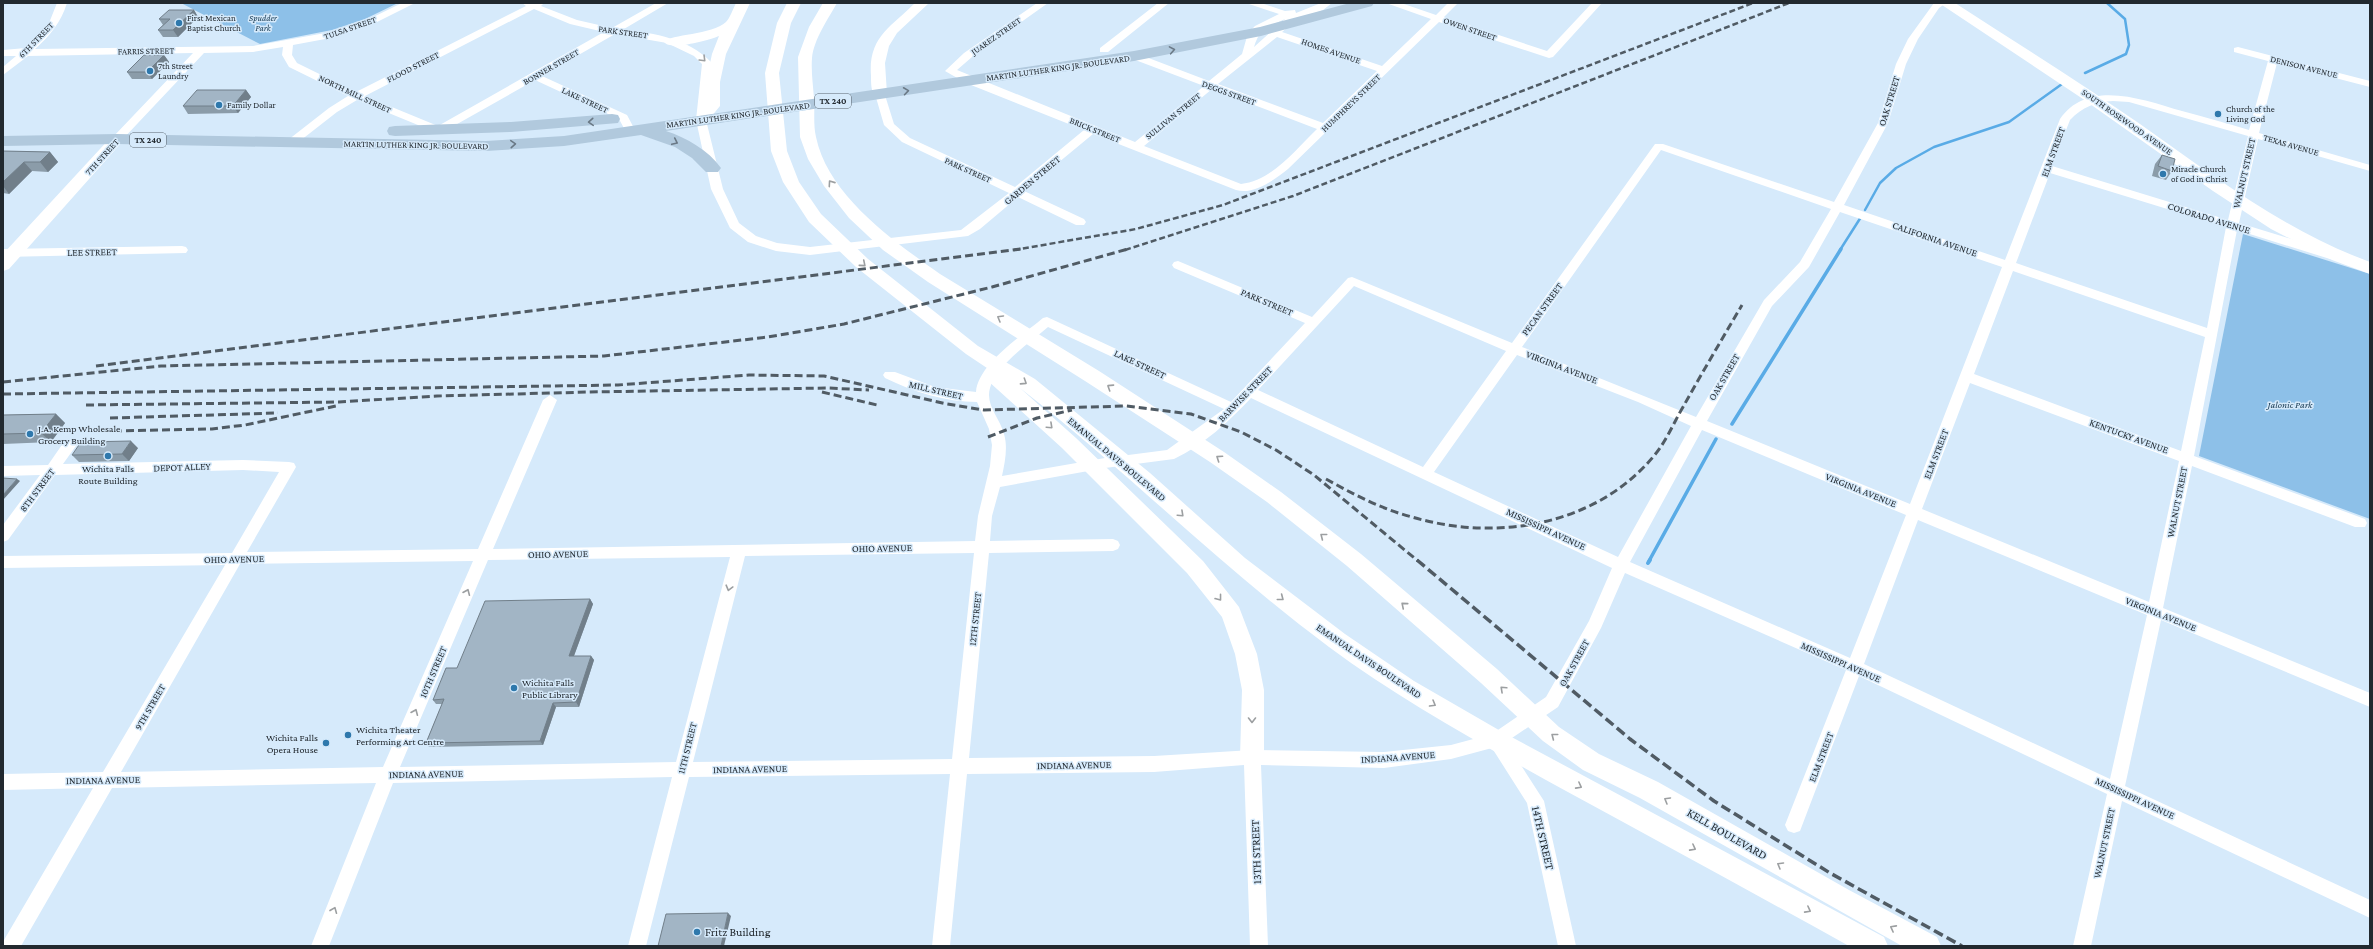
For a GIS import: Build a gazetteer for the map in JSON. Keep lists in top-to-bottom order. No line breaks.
{"streets":{"main road":["MARTIN LUTHER KING JR. BOULEVARD","TX 240","SOUTH ROSEWOOD AVENUE","7TH STREET","COLORADO AVENUE","EMANUAL DAVIS BOULEVARD","KELL BOULEVARD"],"street":["TULSA STREET","OWEN STREET","PARK STREET","JUAREZ STREET","6TH STREET","FARRIS STREET","HOMES AVENUE","FLOOD STREET","BONNER STREET","DENISON AVENUE","DEGGS STREET","NORTH MILL STREET","LAKE STREET","OAK STREET","HUMPHREYS STREET","SULLIVAN STREET","BRICK STREET","TEXAS AVENUE","ELM STREET","WALNUT STREET","GARDEN STREET","CALIFORNIA AVENUE","LEE STREET","PECAN STREET","VIRGINIA AVENUE","MILL STREET","BARWISE STREET","KENTUCKY AVENUE","DEPOT ALLEY","8TH STREET","MISSISSIPPI AVENUE","OHIO AVENUE","12TH STREET","10TH STREET","9TH STREET","11TH STREET","INDIANA AVENUE","14TH STREET","13TH STREET"]},"crossings":[["TULSA STREET","FARRIS STREET"],["TULSA STREET","NORTH MILL STREET"],["OWEN STREET","HUMPHREYS STREET"],["PARK STREET","FLOOD STREET"],["PARK STREET","BONNER STREET"],["PARK STREET","MARTIN LUTHER KING JR. BOULEVARD"],["PARK STREET","GARDEN STREET"],["PARK STREET","BARWISE STREET"],["JUAREZ STREET","MARTIN LUTHER KING JR. BOULEVARD"],["JUAREZ STREET","BRICK STREET"],["6TH STREET","FARRIS STREET"],["FARRIS STREET","NORTH MILL STREET"],["FARRIS STREET","7TH STREET"],["HOMES AVENUE","MARTIN LUTHER KING JR. BOULEVARD"],["HOMES AVENUE","HUMPHREYS STREET"],["HOMES AVENUE","SULLIVAN STREET"],["FLOOD STREET","MARTIN LUTHER KING JR. BOULEVARD"],["FLOOD STREET","NORTH MILL STREET"],["BONNER STREET","MARTIN LUTHER KING JR. BOULEVARD"],["BONNER STREET","NORTH MILL STREET"],["BONNER STREET","LAKE STREET"],["DENISON AVENUE","WALNUT STREET"],["MARTIN LUTHER KING JR. BOULEVARD","DEGGS STREET"],["MARTIN LUTHER KING JR. BOULEVARD","NORTH MILL STREET"],["MARTIN LUTHER KING JR. BOULEVARD","LAKE STREET"],["MARTIN LUTHER KING JR. BOULEVARD","SULLIVAN STREET"],["MARTIN LUTHER KING JR. BOULEVARD","BRICK STREET"],["MARTIN LUTHER KING JR. BOULEVARD","7TH STREET"],["DEGGS STREET","HUMPHREYS STREET"],["DEGGS STREET","SULLIVAN STREET"],["LAKE STREET","BARWISE STREET"],["LAKE STREET","12TH STREET"],["OAK STREET","CALIFORNIA AVENUE"],["OAK STREET","VIRGINIA AVENUE"],["OAK STREET","EMANUAL DAVIS BOULEVARD"],["OAK STREET","MISSISSIPPI AVENUE"],["OAK STREET","INDIANA AVENUE"],["OAK STREET","KELL BOULEVARD"],["OAK STREET","14TH STREET"],["HUMPHREYS STREET","BRICK STREET"],["SULLIVAN STREET","BRICK STREET"],["SOUTH ROSEWOOD AVENUE","TEXAS AVENUE"],["SOUTH ROSEWOOD AVENUE","ELM STREET"],["SOUTH ROSEWOOD AVENUE","WALNUT STREET"],["SOUTH ROSEWOOD AVENUE","COLORADO AVENUE"],["BRICK STREET","GARDEN STREET"],["TEXAS AVENUE","ELM STREET"],["TEXAS AVENUE","WALNUT STREET"],["ELM STREET","COLORADO AVENUE"],["ELM STREET","CALIFORNIA AVENUE"],["ELM STREET","VIRGINIA AVENUE"],["ELM STREET","KENTUCKY AVENUE"],["ELM STREET","MISSISSIPPI AVENUE"],["7TH STREET","LEE STREET"],["WALNUT STREET","COLORADO AVENUE"],["WALNUT STREET","CALIFORNIA AVENUE"],["WALNUT STREET","VIRGINIA AVENUE"],["WALNUT STREET","KENTUCKY AVENUE"],["WALNUT STREET","MISSISSIPPI AVENUE"],["CALIFORNIA AVENUE","PECAN STREET"],["PECAN STREET","VIRGINIA AVENUE"],["PECAN STREET","MISSISSIPPI AVENUE"],["VIRGINIA AVENUE","BARWISE STREET"],["MILL STREET","12TH STREET"],["BARWISE STREET","MISSISSIPPI AVENUE"],["BARWISE STREET","12TH STREET"],["EMANUAL DAVIS BOULEVARD","INDIANA AVENUE"],["EMANUAL DAVIS BOULEVARD","14TH STREET"],["DEPOT ALLEY","8TH STREET"],["DEPOT ALLEY","9TH STREET"],["OHIO AVENUE","12TH STREET"],["OHIO AVENUE","10TH STREET"],["OHIO AVENUE","9TH STREET"],["OHIO AVENUE","11TH STREET"],["12TH STREET","INDIANA AVENUE"],["10TH STREET","INDIANA AVENUE"],["9TH STREET","INDIANA AVENUE"],["11TH STREET","INDIANA AVENUE"],["INDIANA AVENUE","14TH STREET"],["INDIANA AVENUE","13TH STREET"]],"one_way":["10TH STREET","11TH STREET"],"parks":["Spudder Park","Jalonic Park"],"places":["First Mexican Baptist Church","7th Street Laundry","Family Dollar","Church of the Living God","Miracle Church of God in Christ","J.A. Kemp Wholesale Grocery Building","Wichita Falls Route Building","Wichita Falls Public Library","Wichita Theater Performing Art Centre","Wichita Falls Opera House","Fritz Building"]}
